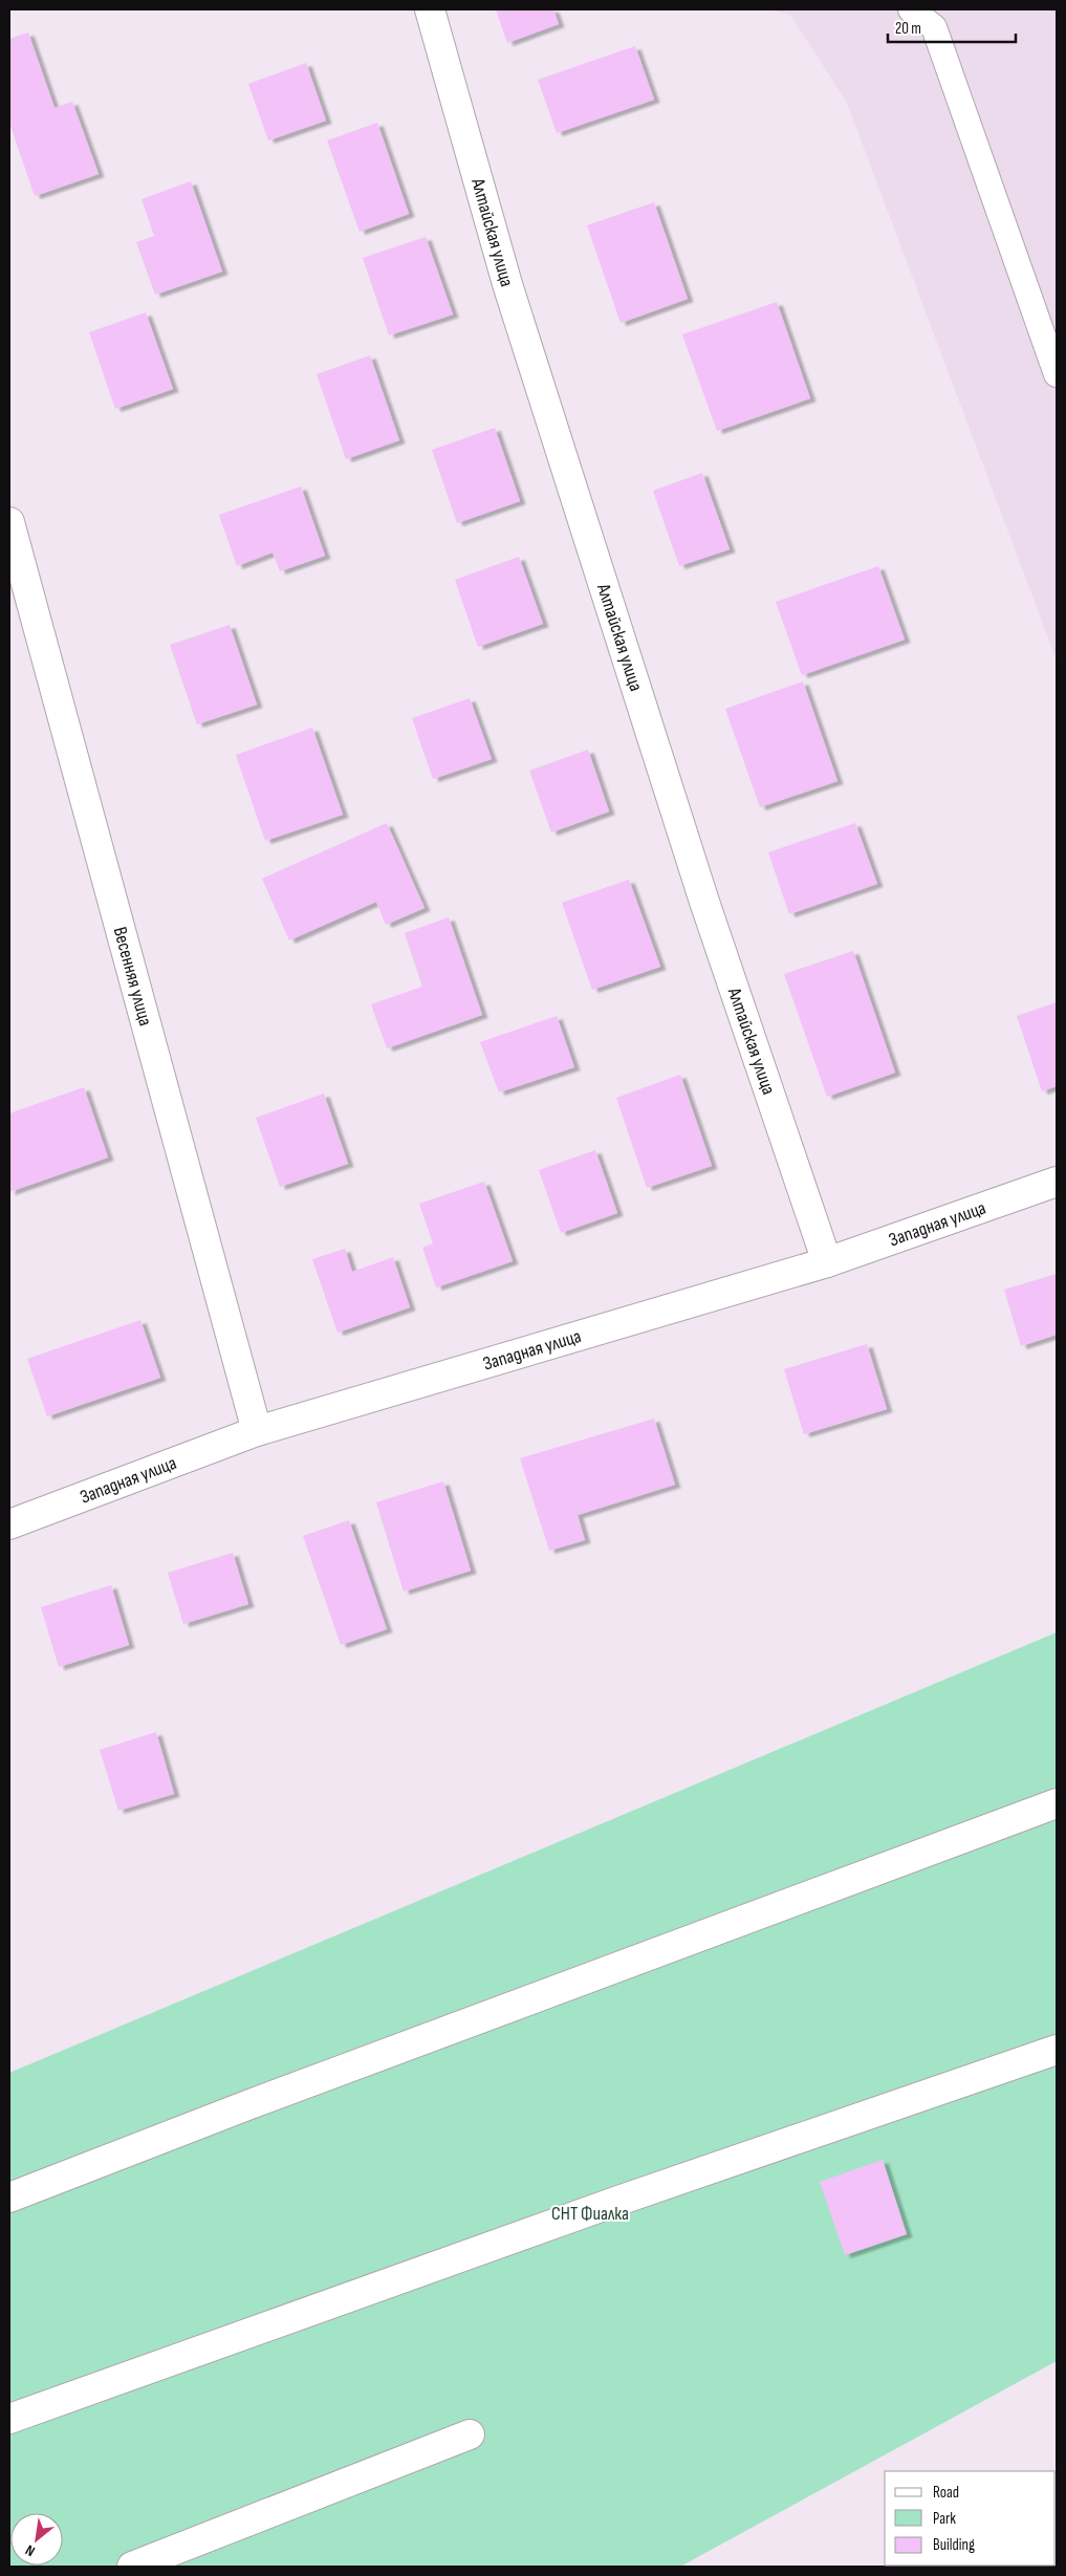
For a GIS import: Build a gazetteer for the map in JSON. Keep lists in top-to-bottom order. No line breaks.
{"streets":{"street":["Алтайская улица","Весенняя улица","Западная улица"]},"crossings":[["Алтайская улица","Западная улица"],["Весенняя улица","Западная улица"]],"parks":["СНТ Фиалка"],"legend":["Road","Park","Building"],"scale_bar":"20 m","north":"bottom left"}
